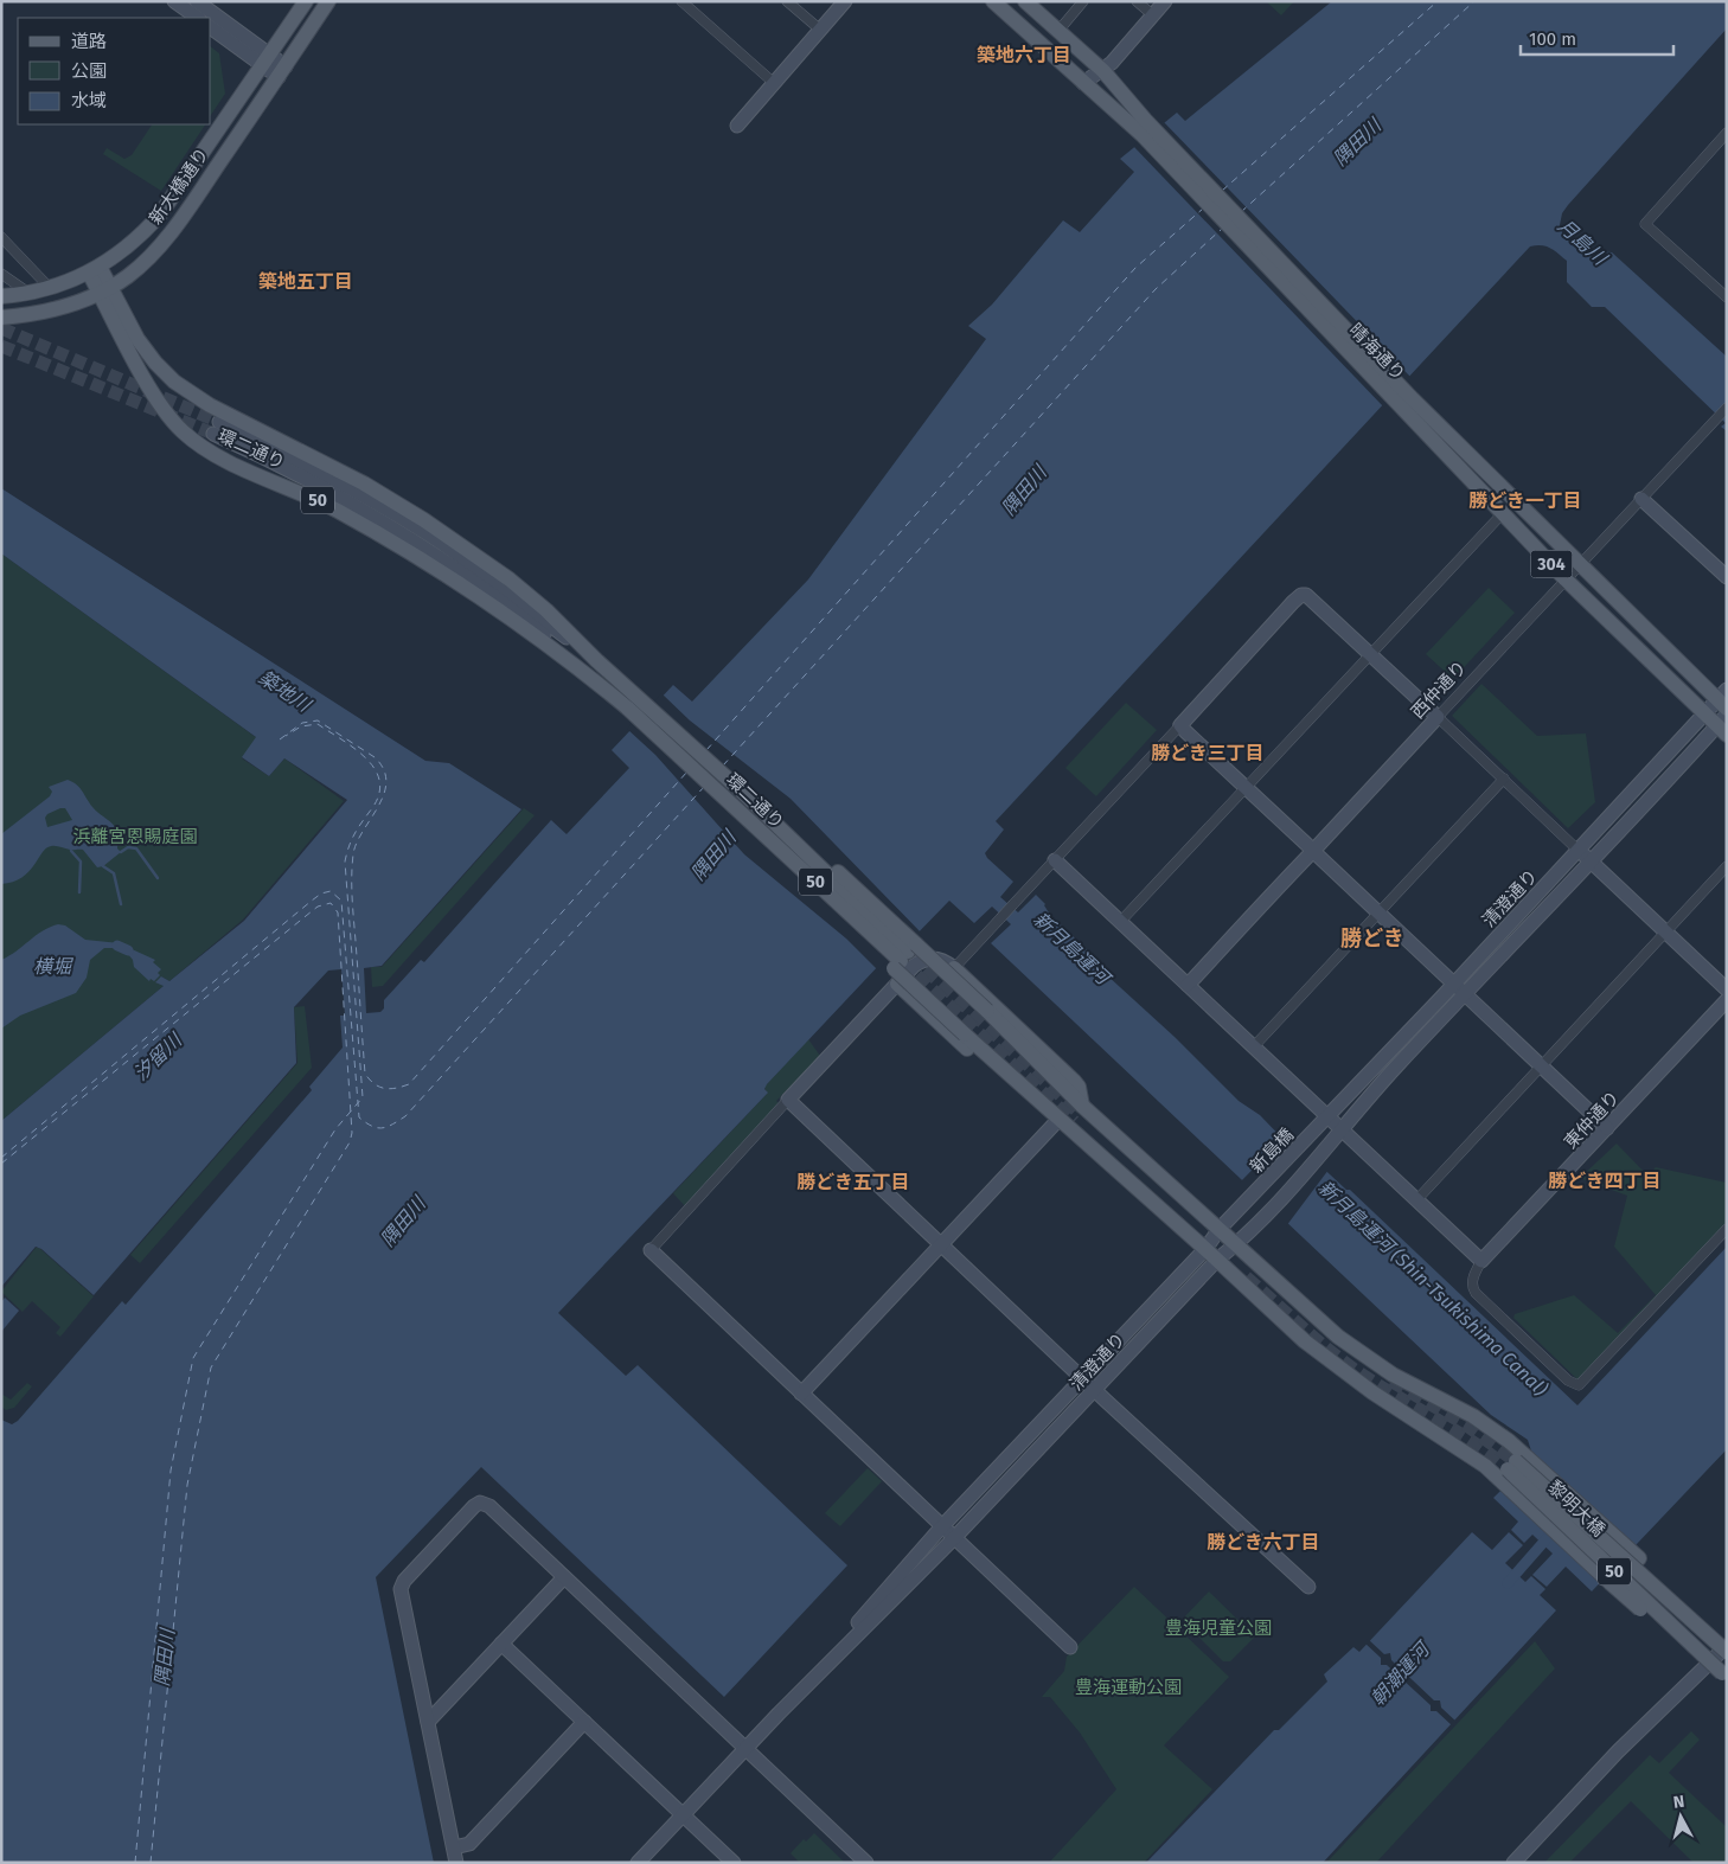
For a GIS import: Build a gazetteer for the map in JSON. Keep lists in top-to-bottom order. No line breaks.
{"streets":{"main road":["新大橋通り","晴海通り","環二通り","50","304","黎明大橋"],"street":["西仲通り","清澄通り","東仲通り","新島橋"]},"crossings":[["新大橋通り","環二通り"],["晴海通り","西仲通り"],["晴海通り","清澄通り"],["環二通り","50"],["50","清澄通り"],["50","黎明大橋"],["清澄通り","新島橋"]],"districts":["築地六丁目","築地五丁目","勝どき一丁目","勝どき三丁目","勝どき","勝どき四丁目","勝どき五丁目","勝どき六丁目"],"water":["隅田川","月島川","築地川","新月島運河","横堀","汐留川","新月島運河 (Shin-Tsukishima Canal)","朝潮運河"],"parks":["浜離宮恩賜庭園","豊海児童公園","豊海運動公園"],"legend":["道路","公園","水域"],"scale_bar":"100 m","north":"top"}
